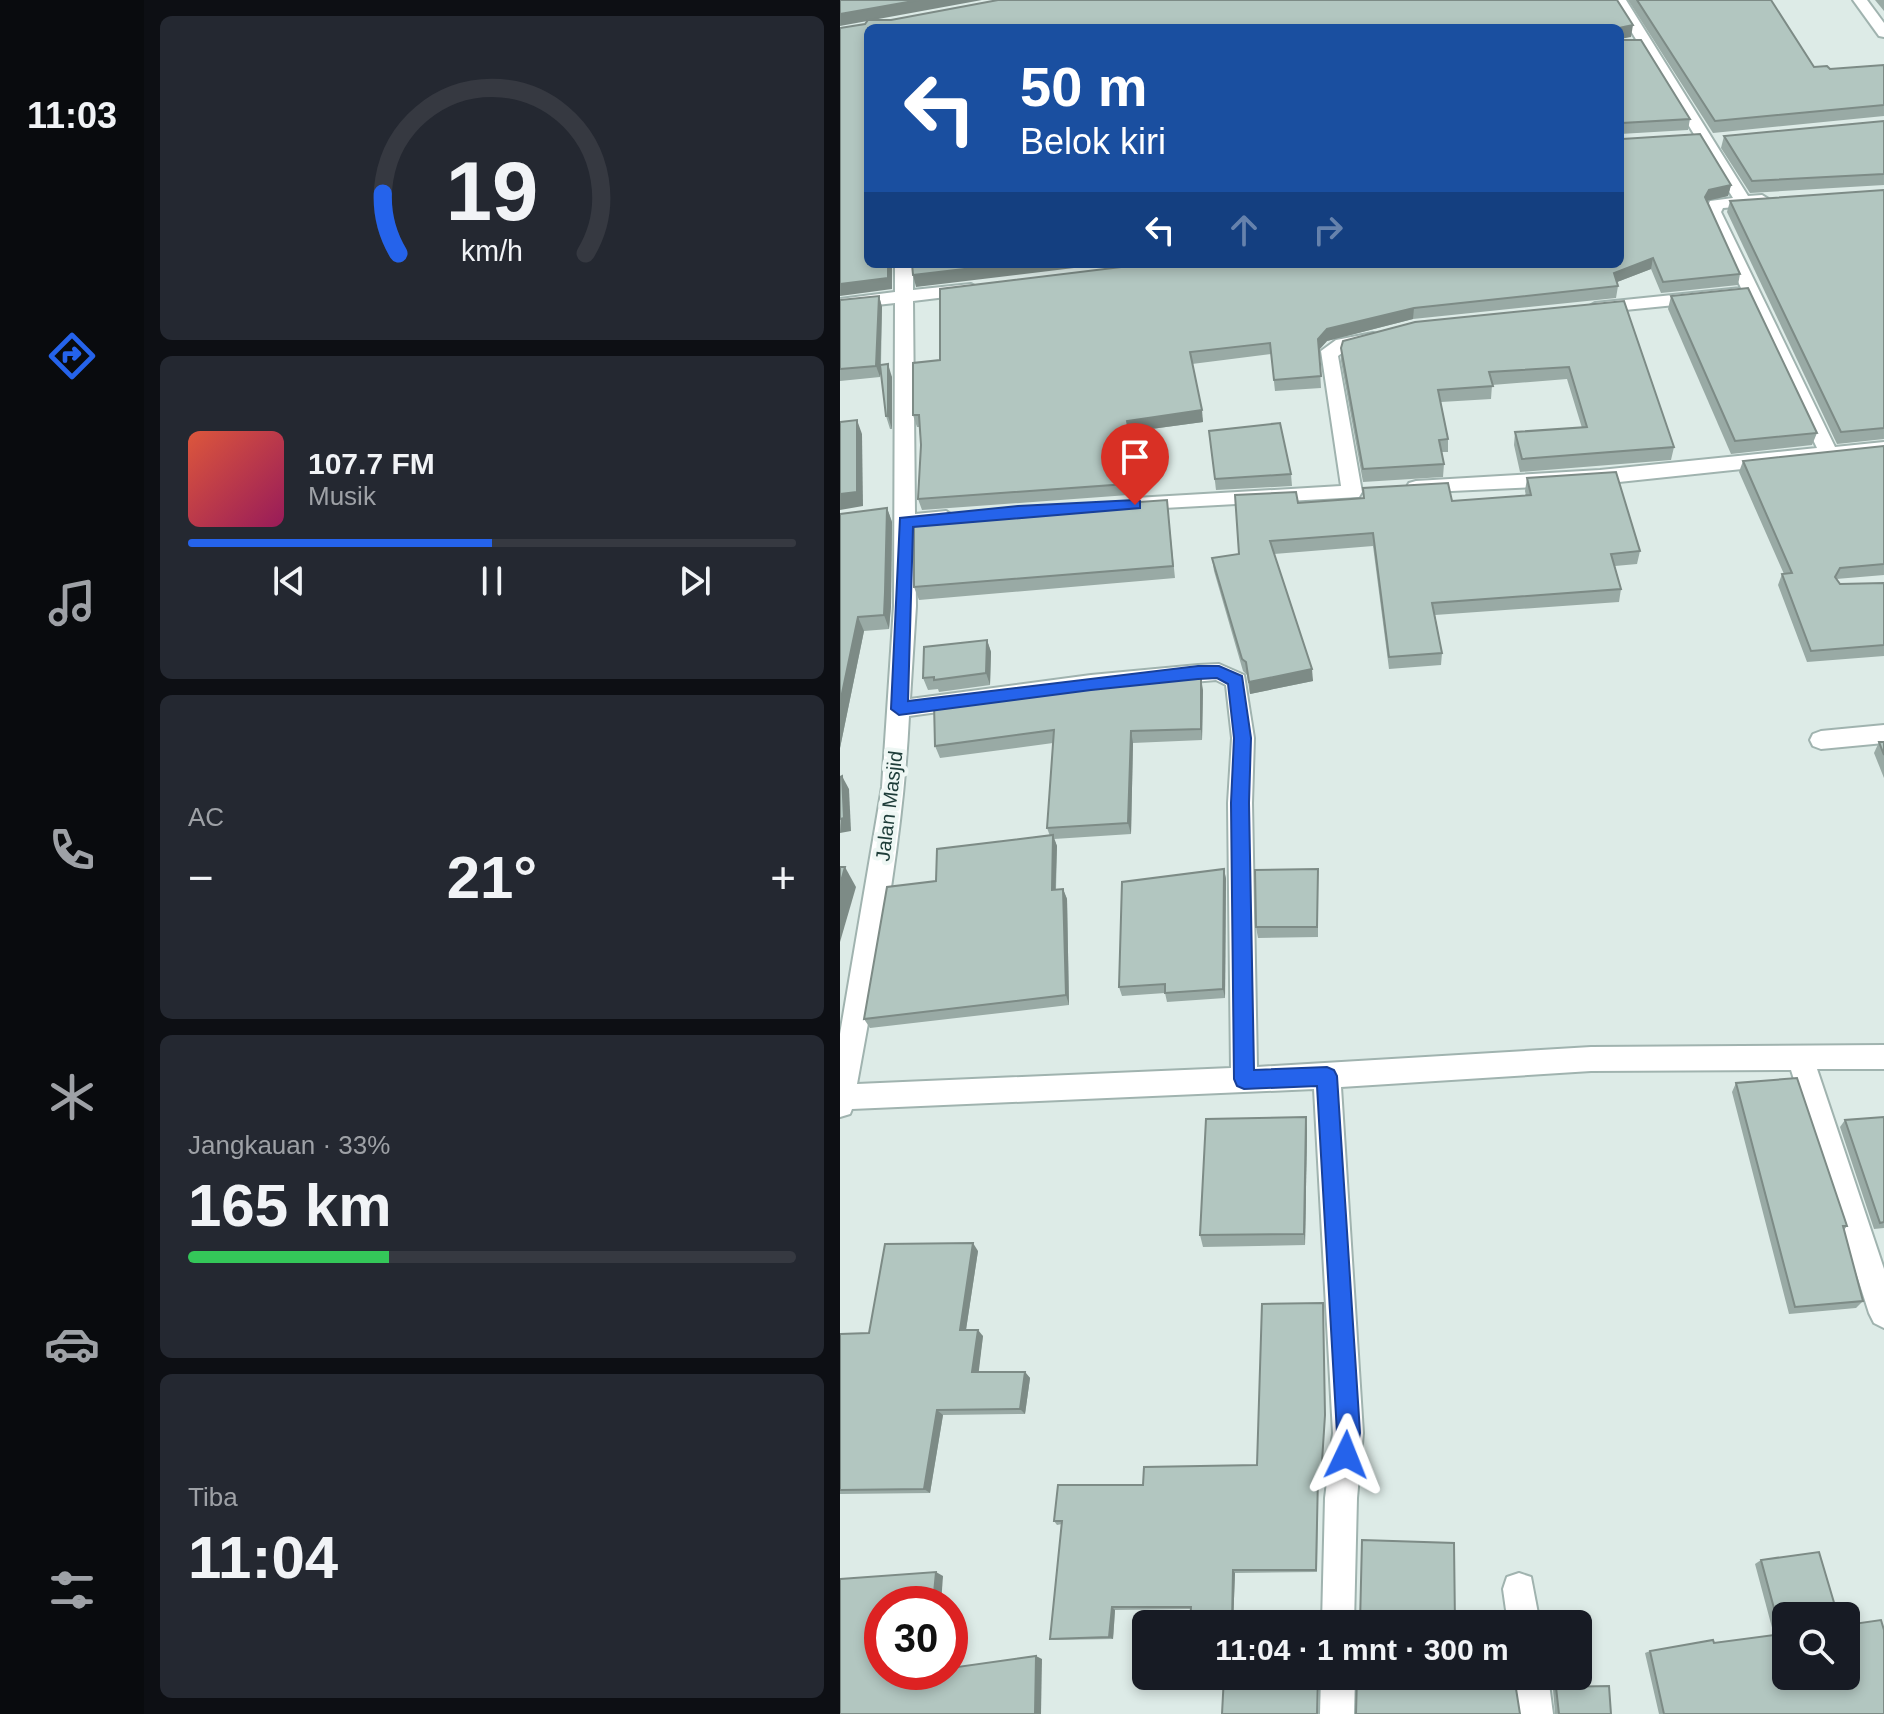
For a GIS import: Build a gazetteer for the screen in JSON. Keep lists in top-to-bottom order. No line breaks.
{"streets":{"street":["Jalan Masjid"]},"page":{"tabs":"11:03","turn":["50 m","Belok kiri"],"song":["107.7 FM","Musik"],"tile":["AC",["Jangkauan · 33%","165 km"],["Tiba","11:04"]],"heat":["−","21°","+"],"limit":"30","trip":"11:04 · 1 mnt · 300 m","gauge":["19","km/h"]}}
